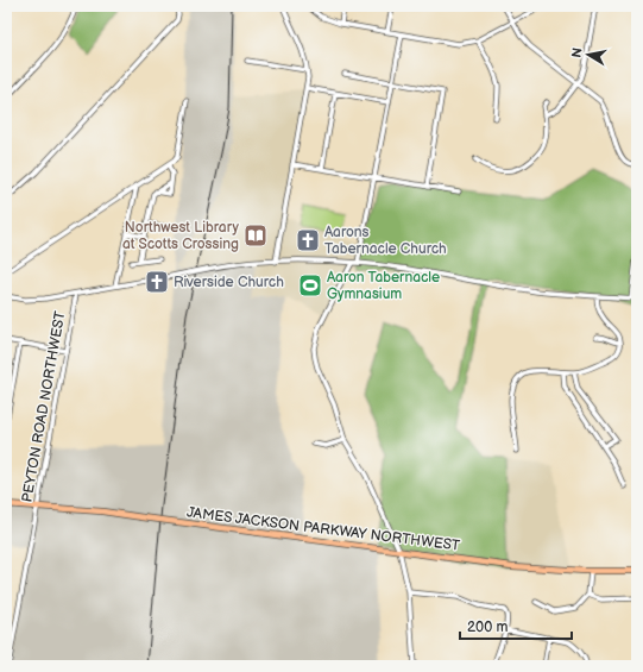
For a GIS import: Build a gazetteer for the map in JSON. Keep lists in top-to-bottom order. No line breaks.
{"streets":{"main road":["JAMES JACKSON PARKWAY NORTHWEST"],"street":["PEYTON ROAD NORTHWEST"]},"crossings":[["PEYTON ROAD NORTHWEST","JAMES JACKSON PARKWAY NORTHWEST"]],"places":{"library":["Northwest Library at Scotts Crossing"],"church":["Aarons Tabernacle Church","Riverside Church"],"sports":["Aaron Tabernacle Gymnasium"]},"scale_bar":"200 m","north":"left"}
